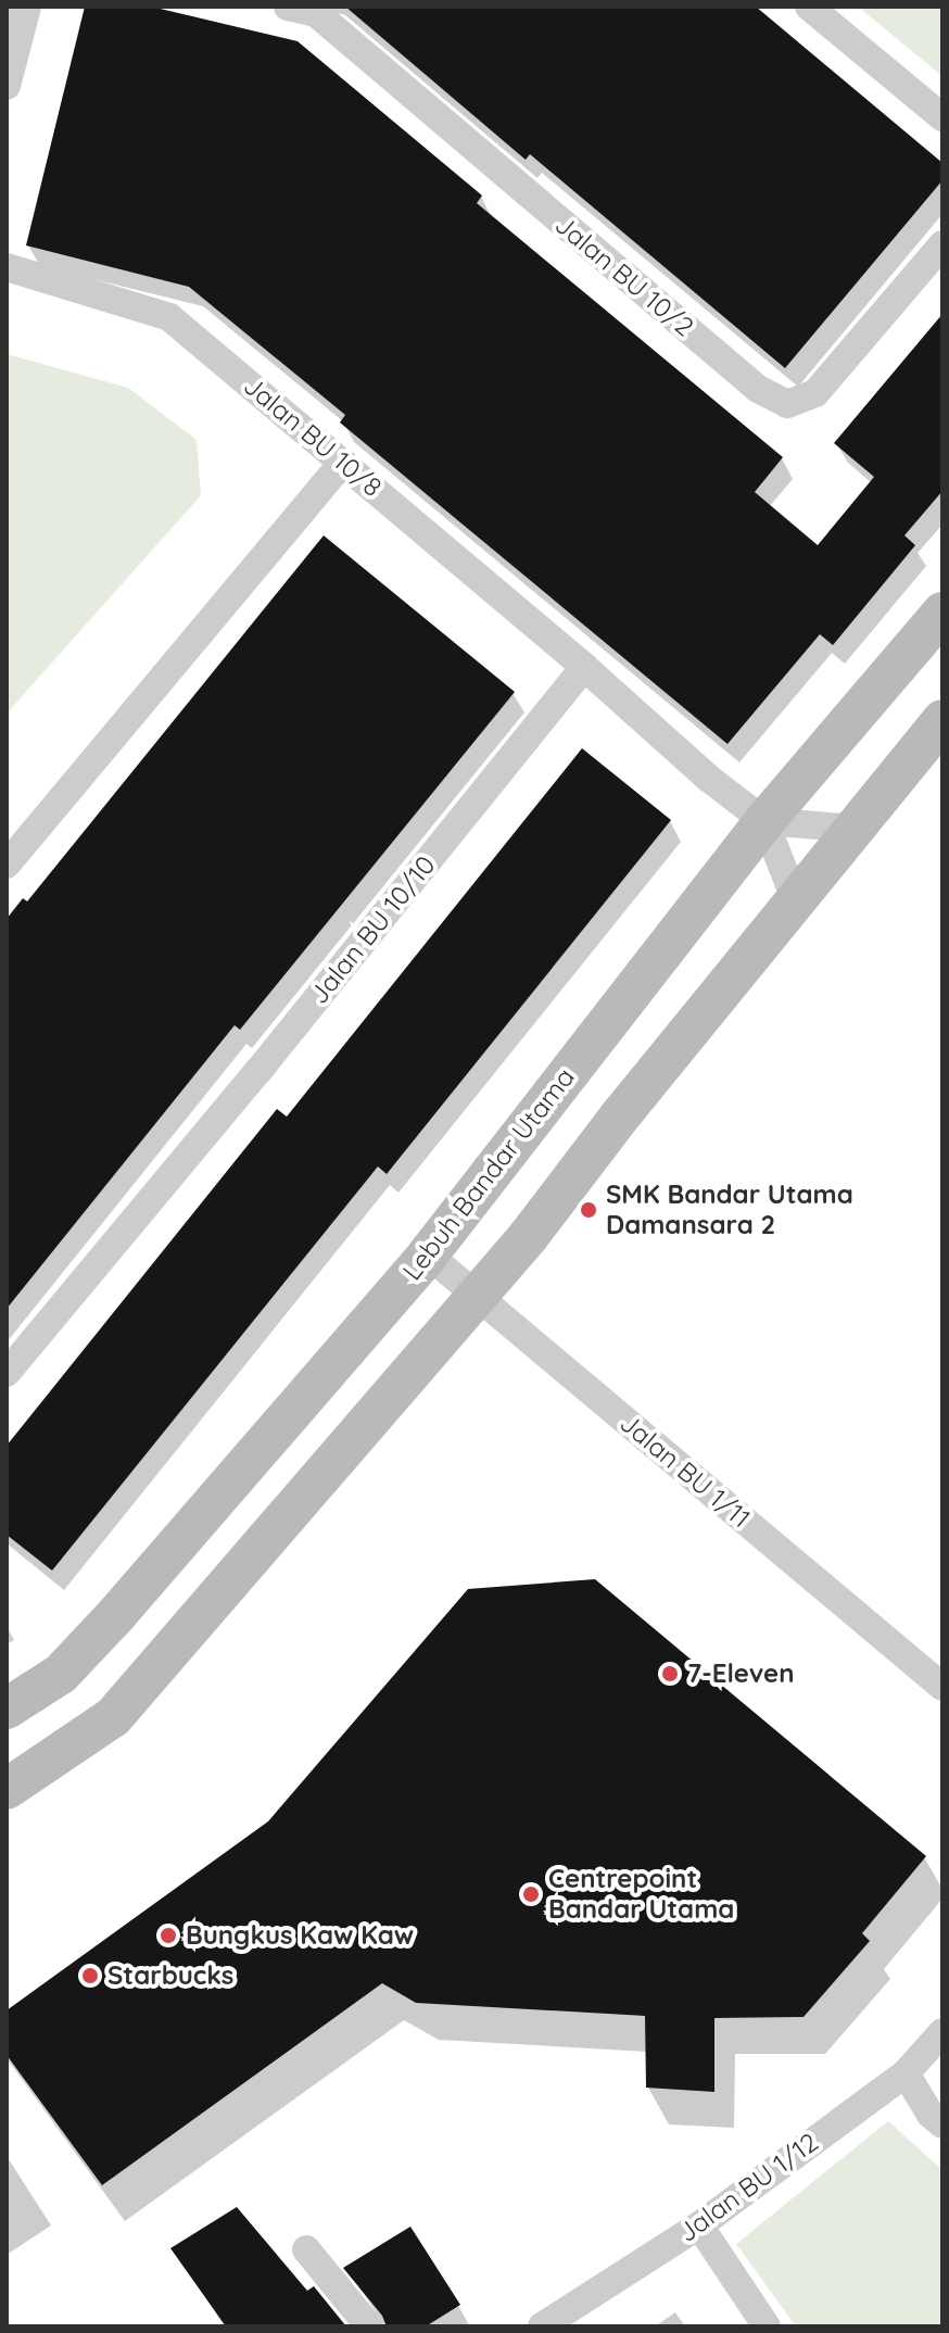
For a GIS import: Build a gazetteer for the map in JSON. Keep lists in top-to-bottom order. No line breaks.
{"streets":{"main road":["Lebuh Bandar Utama"],"street":["Jalan BU 10/2","Jalan BU 10/8","Jalan BU 10/10","Jalan BU 1/11","Jalan BU 1/12"]},"crossings":[["Jalan BU 10/8","Jalan BU 10/10"],["Lebuh Bandar Utama","Jalan BU 1/11"]],"places":["SMK Bandar Utama Damansara 2","7-Eleven","Centrepoint Bandar Utama","Bungkus Kaw Kaw","Starbucks"]}
